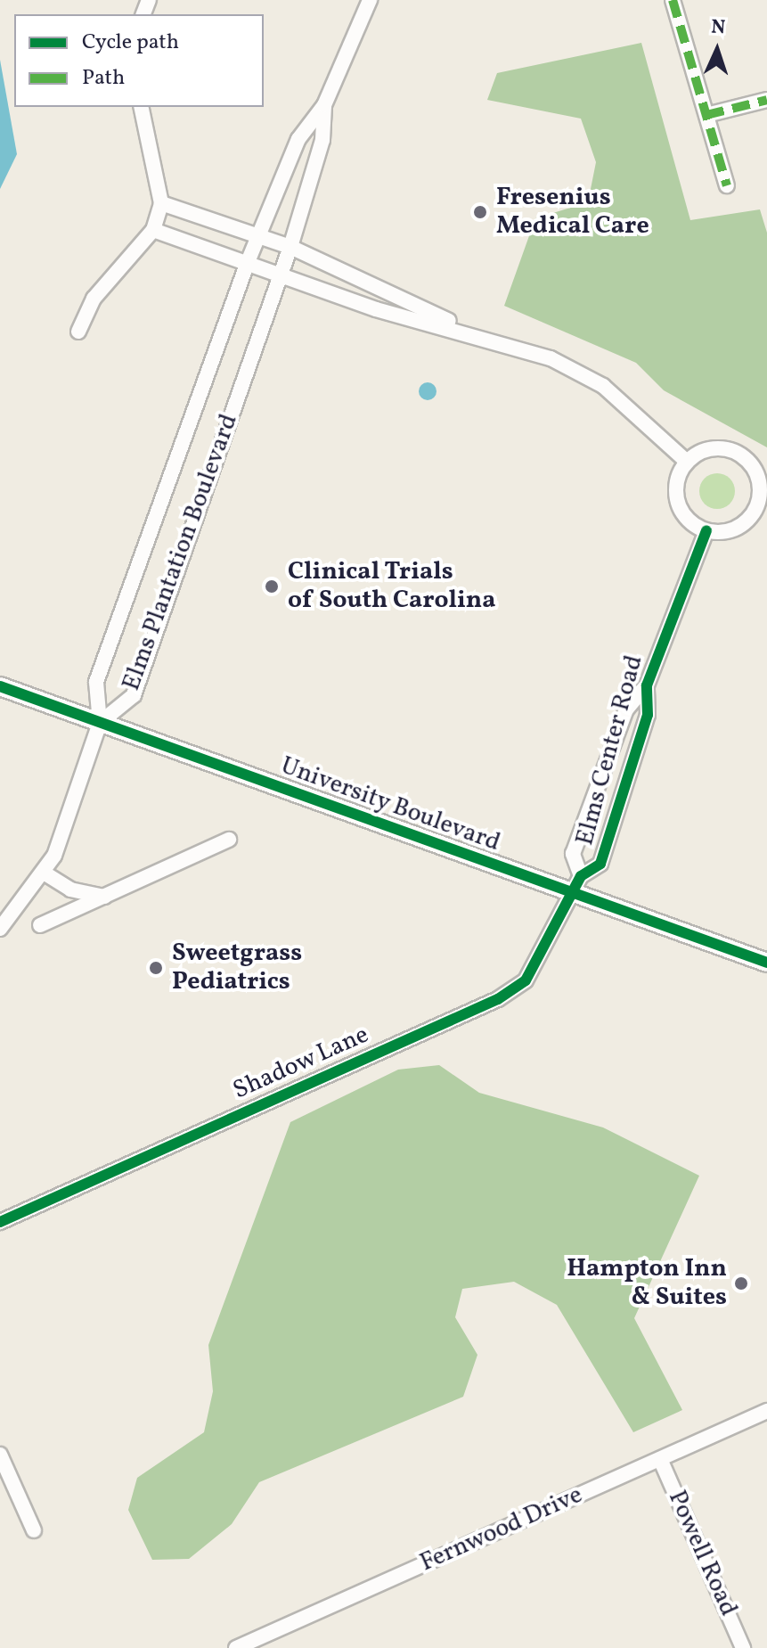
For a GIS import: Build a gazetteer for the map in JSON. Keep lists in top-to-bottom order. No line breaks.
{"streets":{"main road":["University Boulevard"],"street":["Elms Plantation Boulevard","Elms Center Road","Shadow Lane","Fernwood Drive","Powell Road"]},"crossings":[["Elms Plantation Boulevard","University Boulevard"],["Elms Center Road","University Boulevard"],["Elms Center Road","Shadow Lane"],["University Boulevard","Shadow Lane"],["Fernwood Drive","Powell Road"]],"places":["Fresenius Medical Care","Clinical Trials of South Carolina","Sweetgrass Pediatrics","Hampton Inn & Suites"],"legend":["Cycle path","Path"],"north":"top"}
